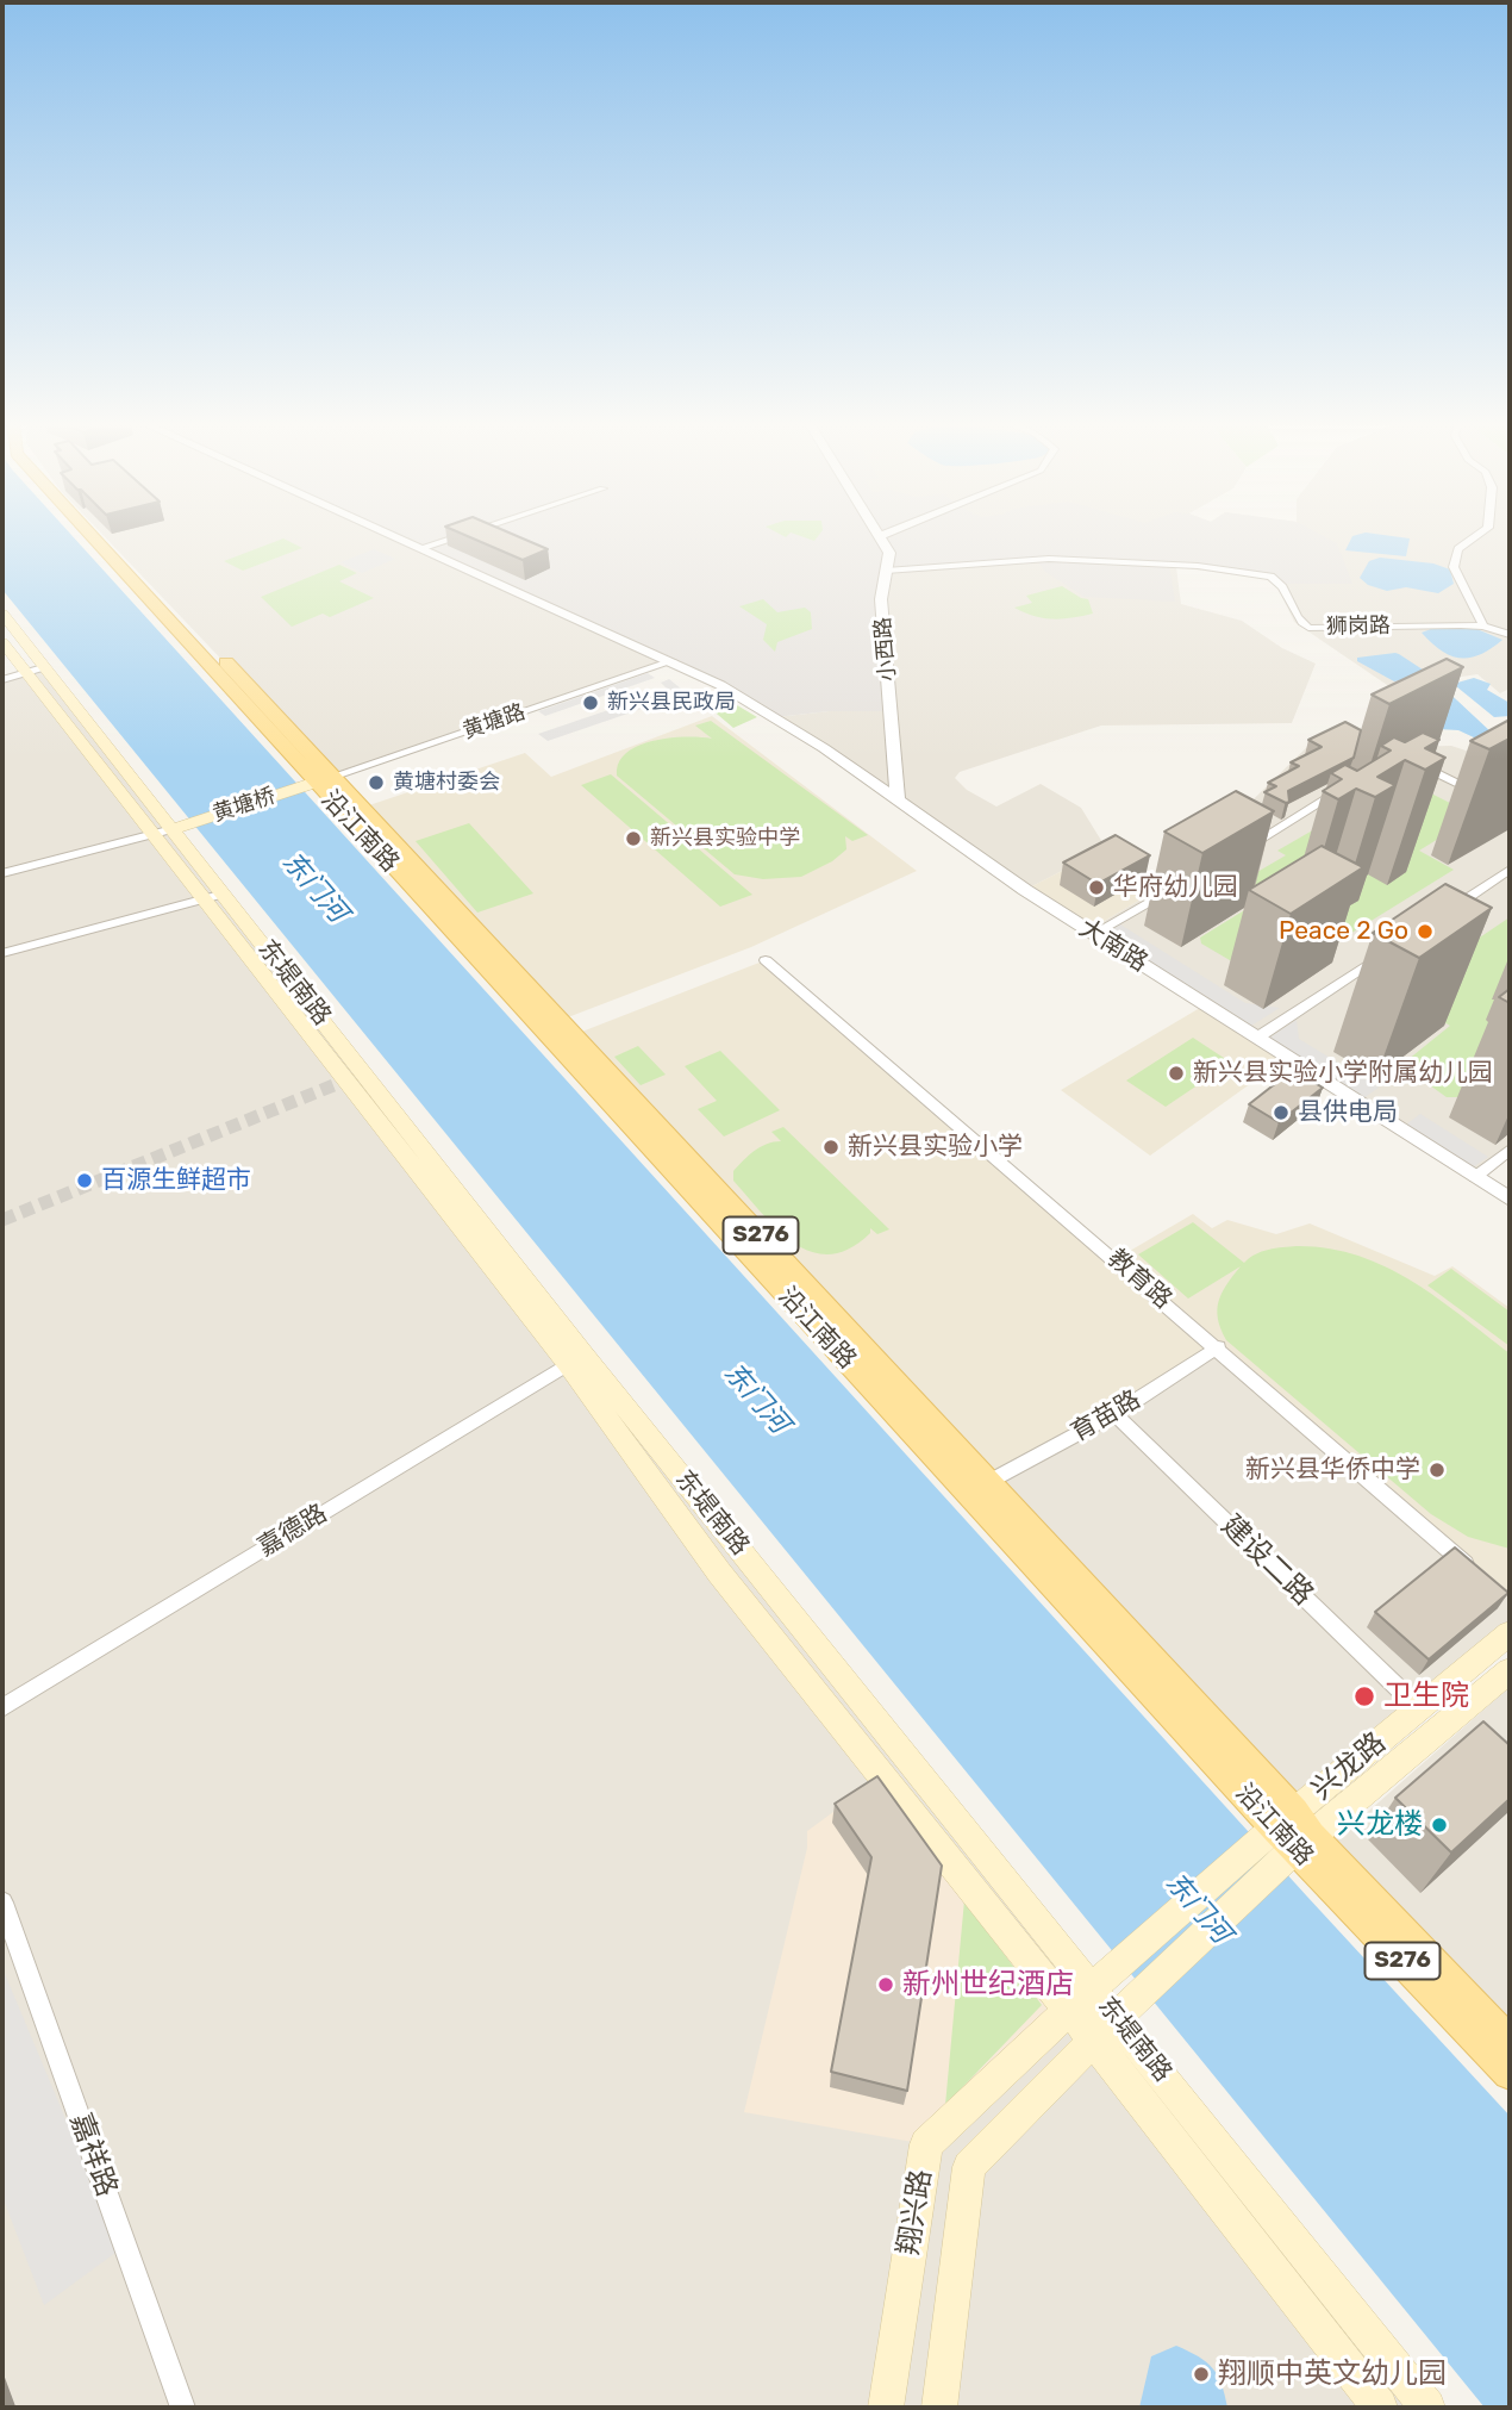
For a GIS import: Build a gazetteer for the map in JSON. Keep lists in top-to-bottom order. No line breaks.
{"streets":{"main road":["黄塘桥","沿江南路","东堤南路","S276","兴龙路","翔兴路"],"street":["狮岗路","小西路","黄塘路","大南路","教育路","育苗路","嘉德路","建设二路","嘉祥路"]},"crossings":[["狮岗路","小西路"],["小西路","大南路"],["黄塘路","黄塘桥"],["黄塘路","沿江南路"],["黄塘路","大南路"],["黄塘桥","沿江南路"],["黄塘桥","东堤南路"],["沿江南路","育苗路"],["沿江南路","兴龙路"],["沿江南路","翔兴路"],["东堤南路","嘉德路"],["东堤南路","翔兴路"],["教育路","育苗路"],["育苗路","建设二路"],["建设二路","兴龙路"],["兴龙路","翔兴路"]],"water":["东门河"],"places":["新兴县民政局","黄塘村委会","新兴县实验中学","华府幼儿园","Peace 2 Go","新兴县实验小学附属幼儿园","县供电局","新兴县实验小学","百源生鲜超市","新兴县华侨中学","卫生院","兴龙楼","新州世纪酒店","翔顺中英文幼儿园"]}
